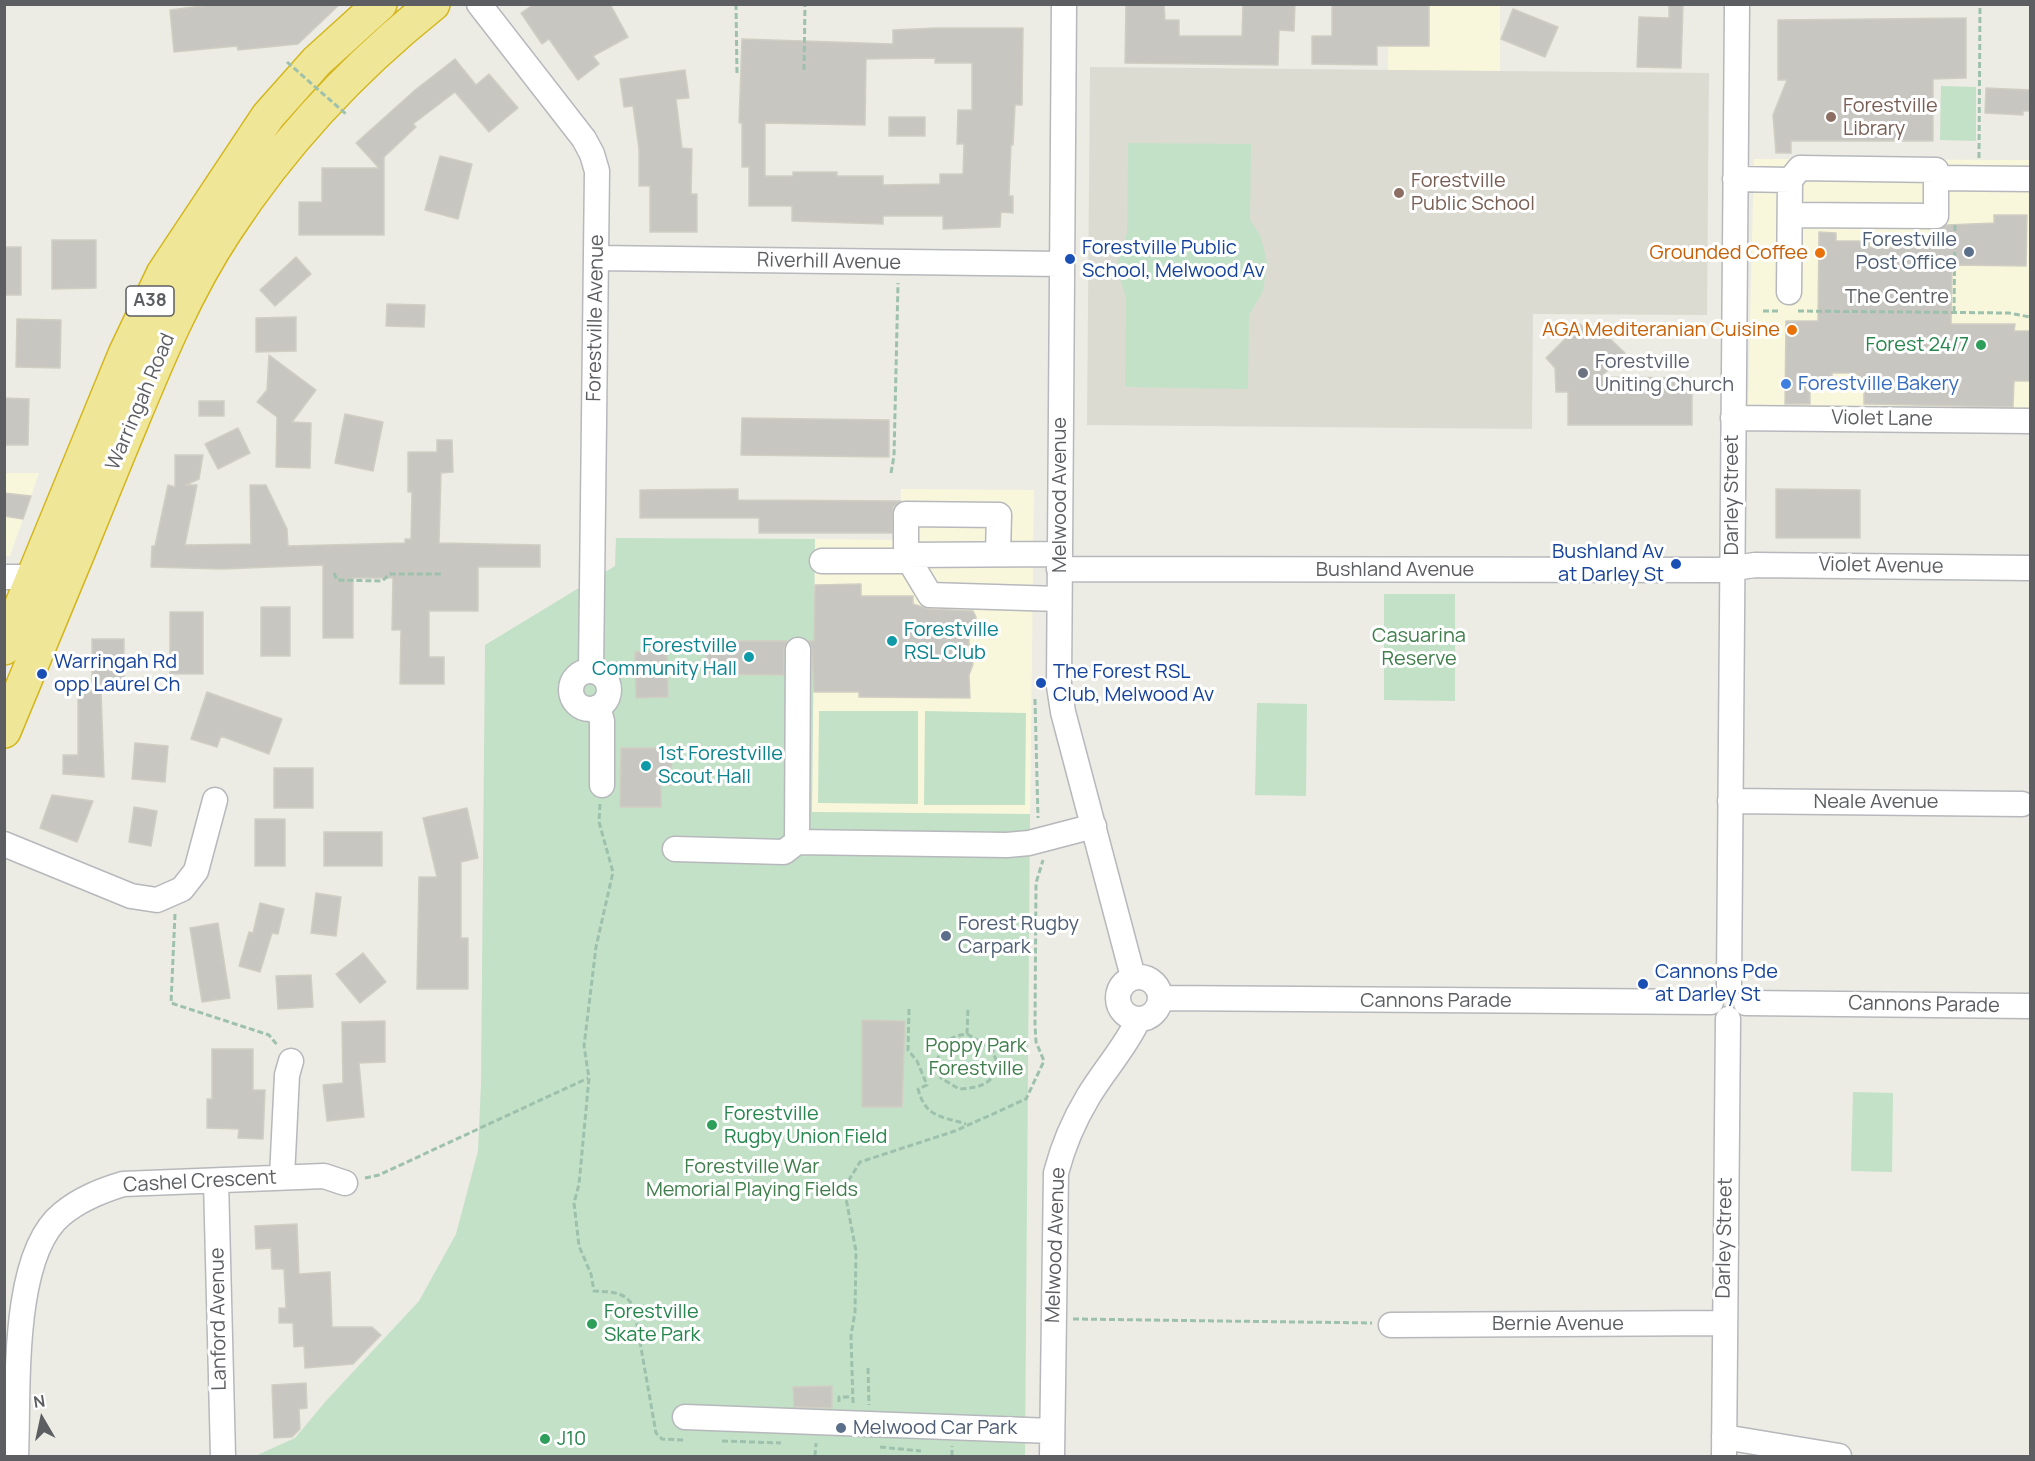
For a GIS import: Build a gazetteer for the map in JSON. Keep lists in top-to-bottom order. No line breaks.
{"streets":{"highway":["A38","Warringah Road"],"street":["Riverhill Avenue","Forestville Avenue","Violet Lane","Melwood Avenue","Darley Street","Violet Avenue","Bushland Avenue","Neale Avenue","Cannons Parade","Cashel Crescent","Lanford Avenue","Bernie Avenue"],"path":["The Centre"]},"crossings":[["Riverhill Avenue","Forestville Avenue"],["Riverhill Avenue","Melwood Avenue"],["Violet Lane","Darley Street"],["Melwood Avenue","Bushland Avenue"],["Melwood Avenue","Cannons Parade"],["Darley Street","Violet Avenue"],["Darley Street","Bushland Avenue"],["Darley Street","Neale Avenue"],["Darley Street","Cannons Parade"],["Darley Street","Bernie Avenue"],["Violet Avenue","Bushland Avenue"],["Cashel Crescent","Lanford Avenue"]],"parks":["Casuarina Reserve","Poppy Park Forestville","Forestville War Memorial Playing Fields"],"places":["Forestville Library","Forestville Public School","Forestville Post Office","Grounded Coffee","Forestville Public School, Melwood Av","AGA Mediteranian Cuisine","Forest 24/7","Forestville Uniting Church","Forestville Bakery","Bushland Av at Darley St","Forestville RSL Club","Forestville Community Hall","Warringah Rd opp Laurel Ch","The Forest RSL Club, Melwood Av","1st Forestville Scout Hall","Forest Rugby Carpark","Cannons Pde at Darley St","Forestville Rugby Union Field","Forestville Skate Park","Melwood Car Park","J10"],"north":"top"}
